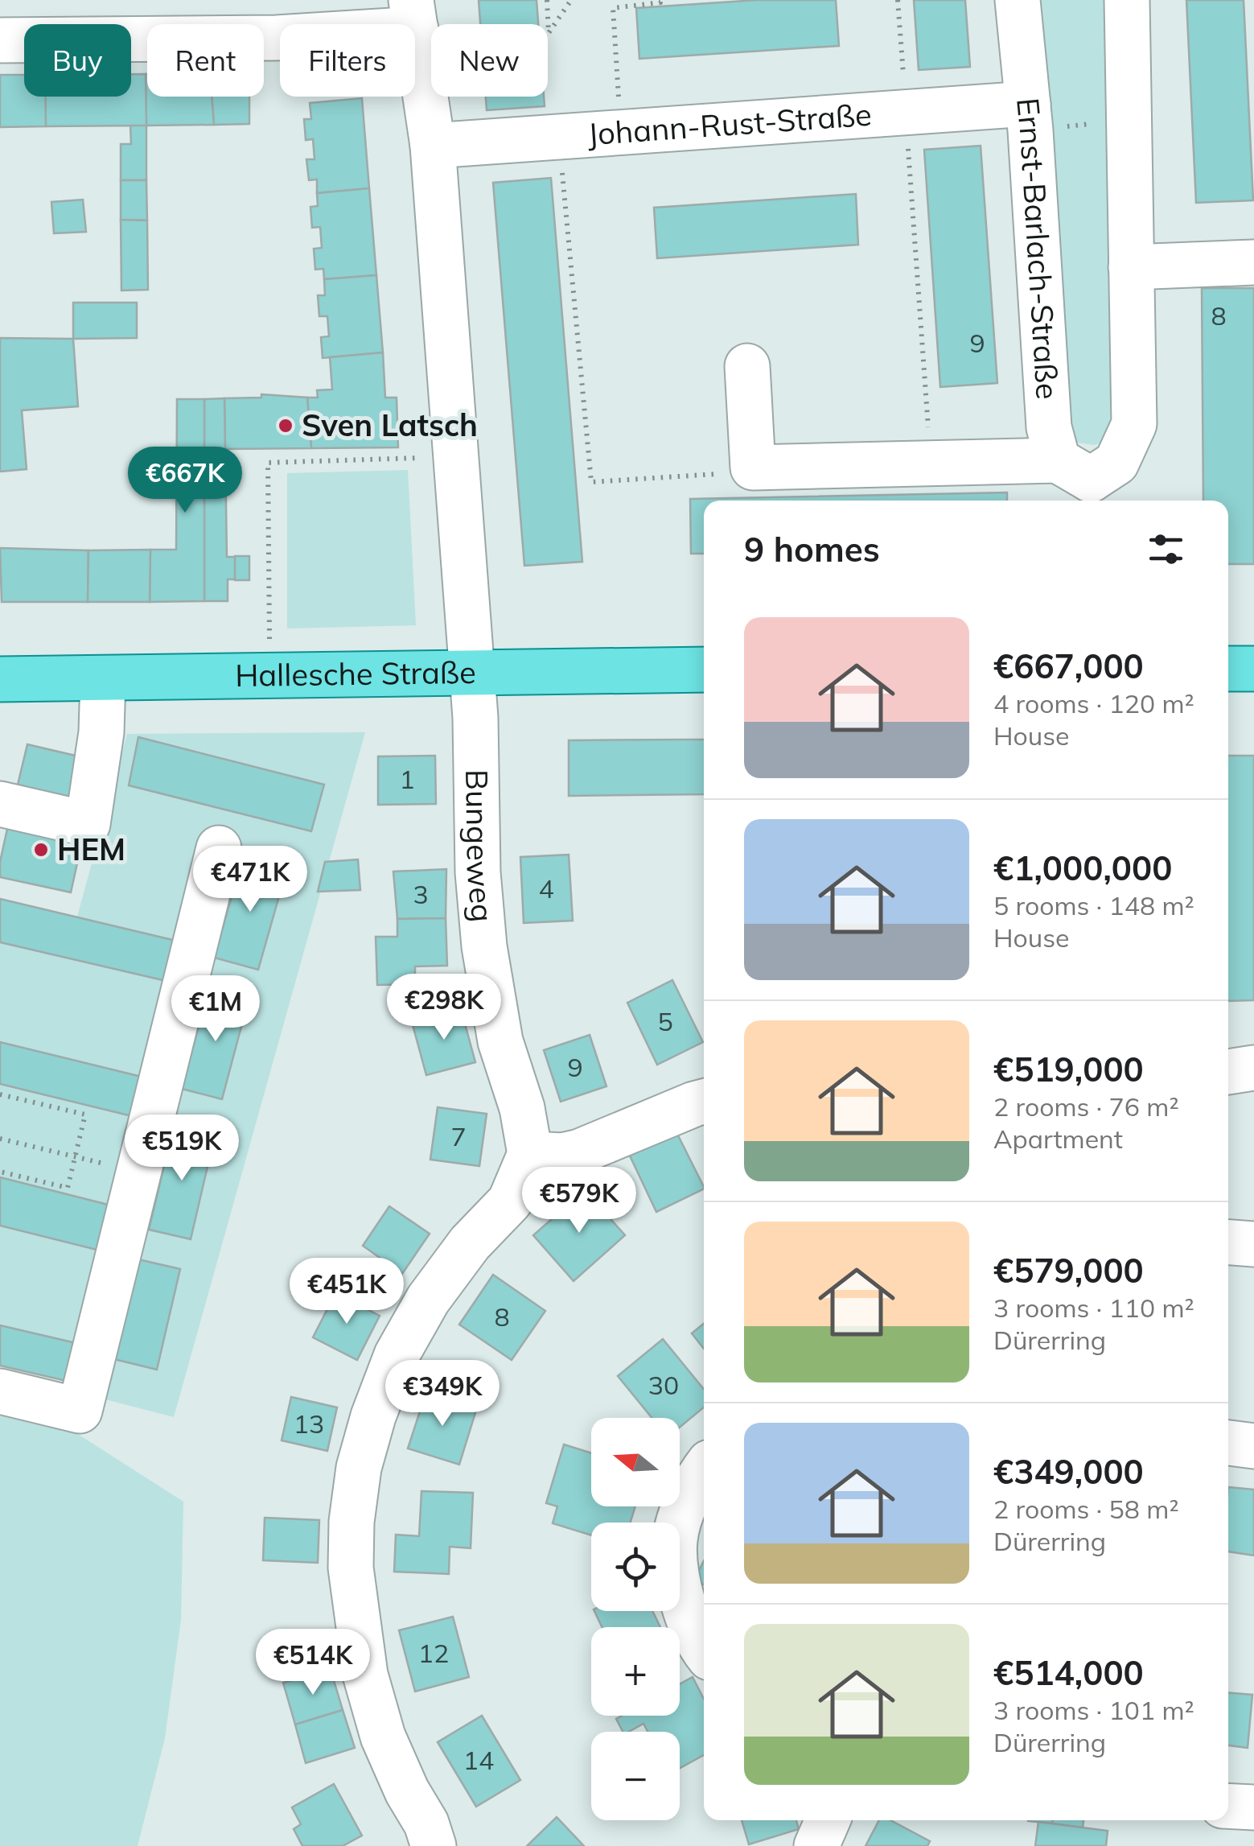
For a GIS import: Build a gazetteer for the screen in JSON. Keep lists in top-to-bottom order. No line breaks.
{"streets":{"main road":["Hallesche Straße"],"street":["Johann-Rust-Straße","Ernst-Barlach-Straße","Bungeweg"]},"crossings":[["Johann-Rust-Straße","Ernst-Barlach-Straße"],["Hallesche Straße","Bungeweg"]],"places":["Sven Latsch","HEM"],"house_numbers":["8","9","1","4","3","5","9","7","8","30","13","12","14"],"north":"left","page":{"chip":["Buy","Rent","Filters","New"],"price":["€667K","€471K","€298K","€1M","€519K","€579K","€451K","€349K","€514K"],"heading":"9 homes","list":[{"name":"€667,000","note":"4 rooms · 120 m² · House"},{"name":"€1,000,000","note":"5 rooms · 148 m² · House"},{"name":"€519,000","note":"2 rooms · 76 m² · Apartment"},{"name":"€579,000","note":"3 rooms · 110 m² · Dürerring"},{"name":"€349,000","note":"2 rooms · 58 m² · Dürerring"},{"name":"€514,000","note":"3 rooms · 101 m² · Dürerring"}],"map_buttons":["+","−"]}}
